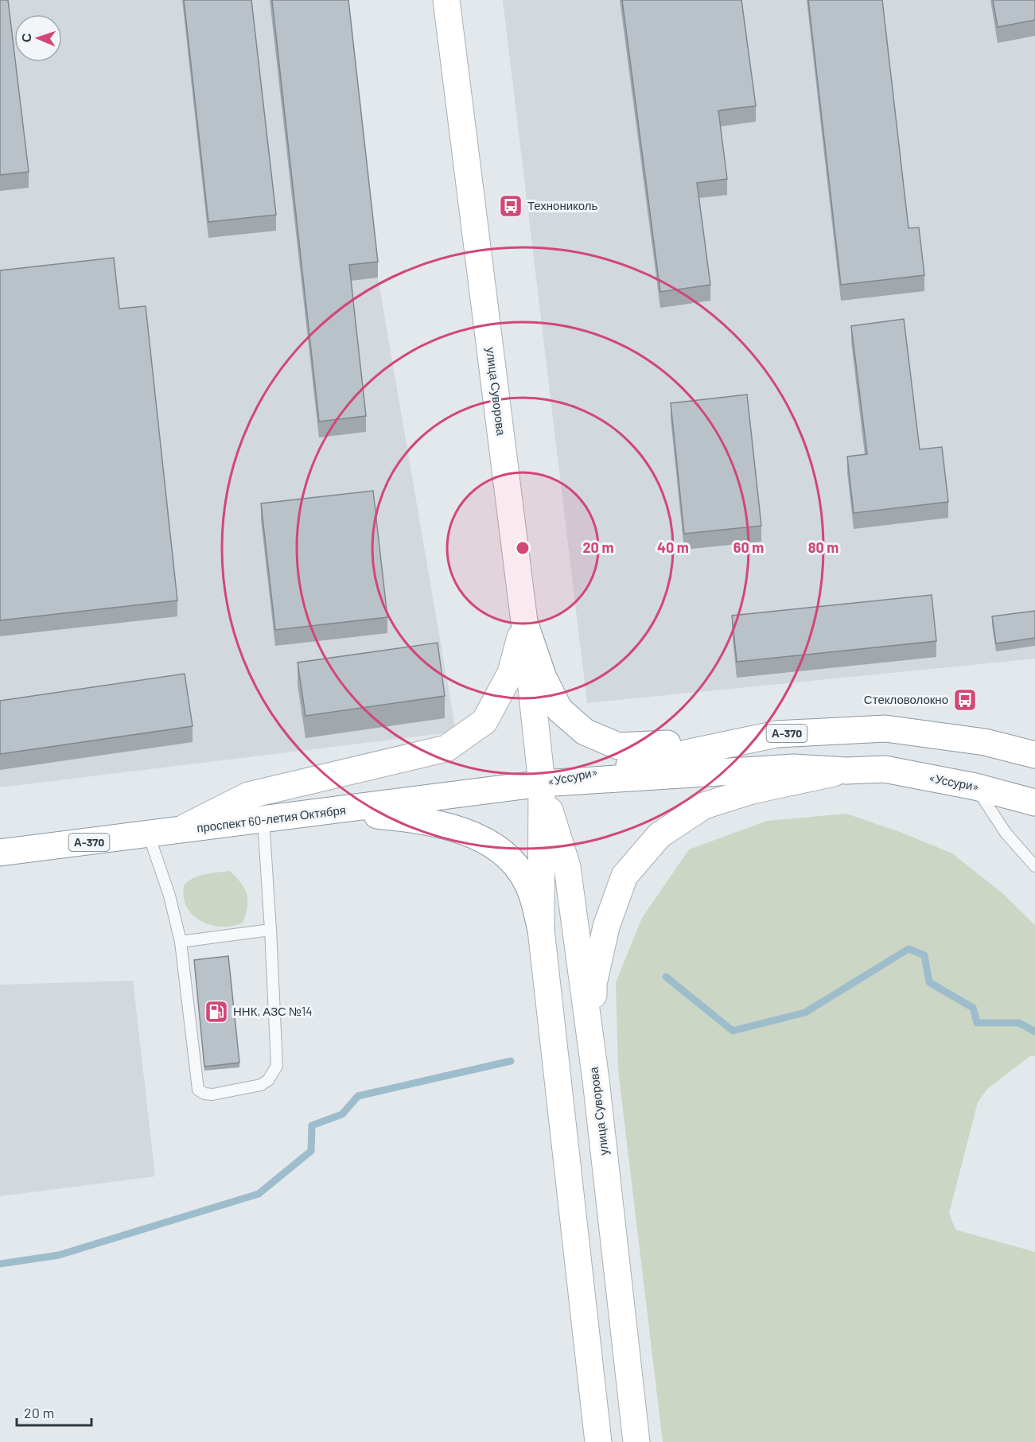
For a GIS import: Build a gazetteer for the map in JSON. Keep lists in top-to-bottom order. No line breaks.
{"streets":{"main road":["улица Суворова","А-370","«Уссури»","проспект 60-летия Октября"]},"crossings":[["улица Суворова","«Уссури»"],["улица Суворова","проспект 60-летия Октября"],["«Уссури»","проспект 60-летия Октября"]],"places":{"bus stop":["Технониколь","Стекловолокно"],"fuel station":["ННК, АЗС №14"]},"scale_bar":"20 m","north":"left","rings":["20 m","40 m","60 m","80 m"]}
